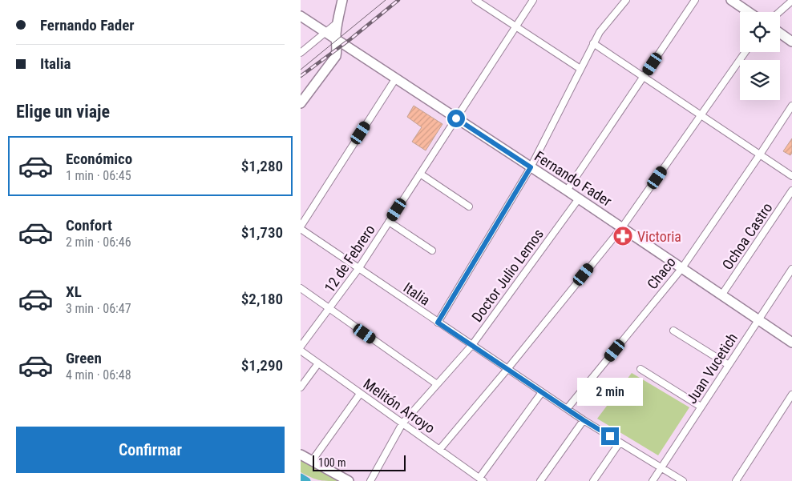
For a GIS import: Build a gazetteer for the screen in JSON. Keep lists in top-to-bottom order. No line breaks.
{"streets":{"street":["Fernando Fader","Ochoa Castro","12 de Febrero","Chaco","Doctor Julio Lemos","Italia","Juan Vucetich","Melitón Arroyo"]},"crossings":[["Fernando Fader","Ochoa Castro"],["Fernando Fader","12 de Febrero"],["Fernando Fader","Chaco"],["Fernando Fader","Doctor Julio Lemos"],["Fernando Fader","Juan Vucetich"],["12 de Febrero","Italia"],["Chaco","Italia"],["Doctor Julio Lemos","Italia"],["Doctor Julio Lemos","Melitón Arroyo"],["Italia","Juan Vucetich"]],"places":{"pharmacy":["Victoria"]},"scale_bar":"100 m","page":{"banner":["Fernando Fader","Italia"],"heading":"Elige un viaje","list":[{"name":"Económico","note":"1 min · 06:45","value":"$1,280"},{"name":"Confort","note":"2 min · 06:46","value":"$1,730"},{"name":"XL","note":"3 min · 06:47","value":"$2,180"},{"name":"Green","note":"4 min · 06:48","value":"$1,290"}],"bubble":"2 min","buttons":"Confirmar","scale":"100 m"}}
